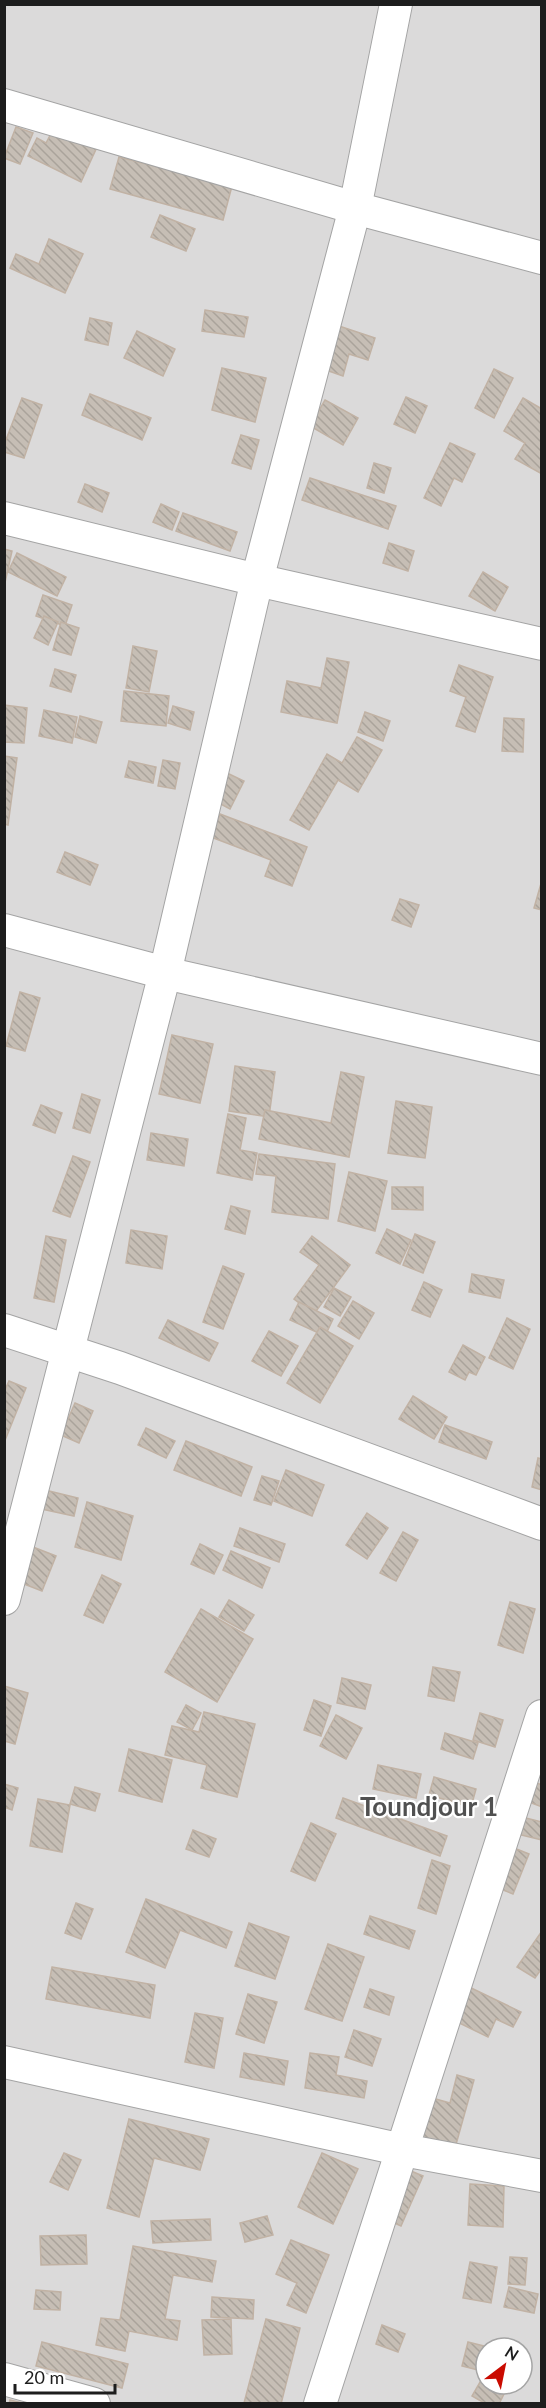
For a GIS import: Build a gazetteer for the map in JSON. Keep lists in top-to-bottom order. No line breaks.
{"districts":["Toundjour 1"],"scale_bar":"20 m","north":"top right"}
